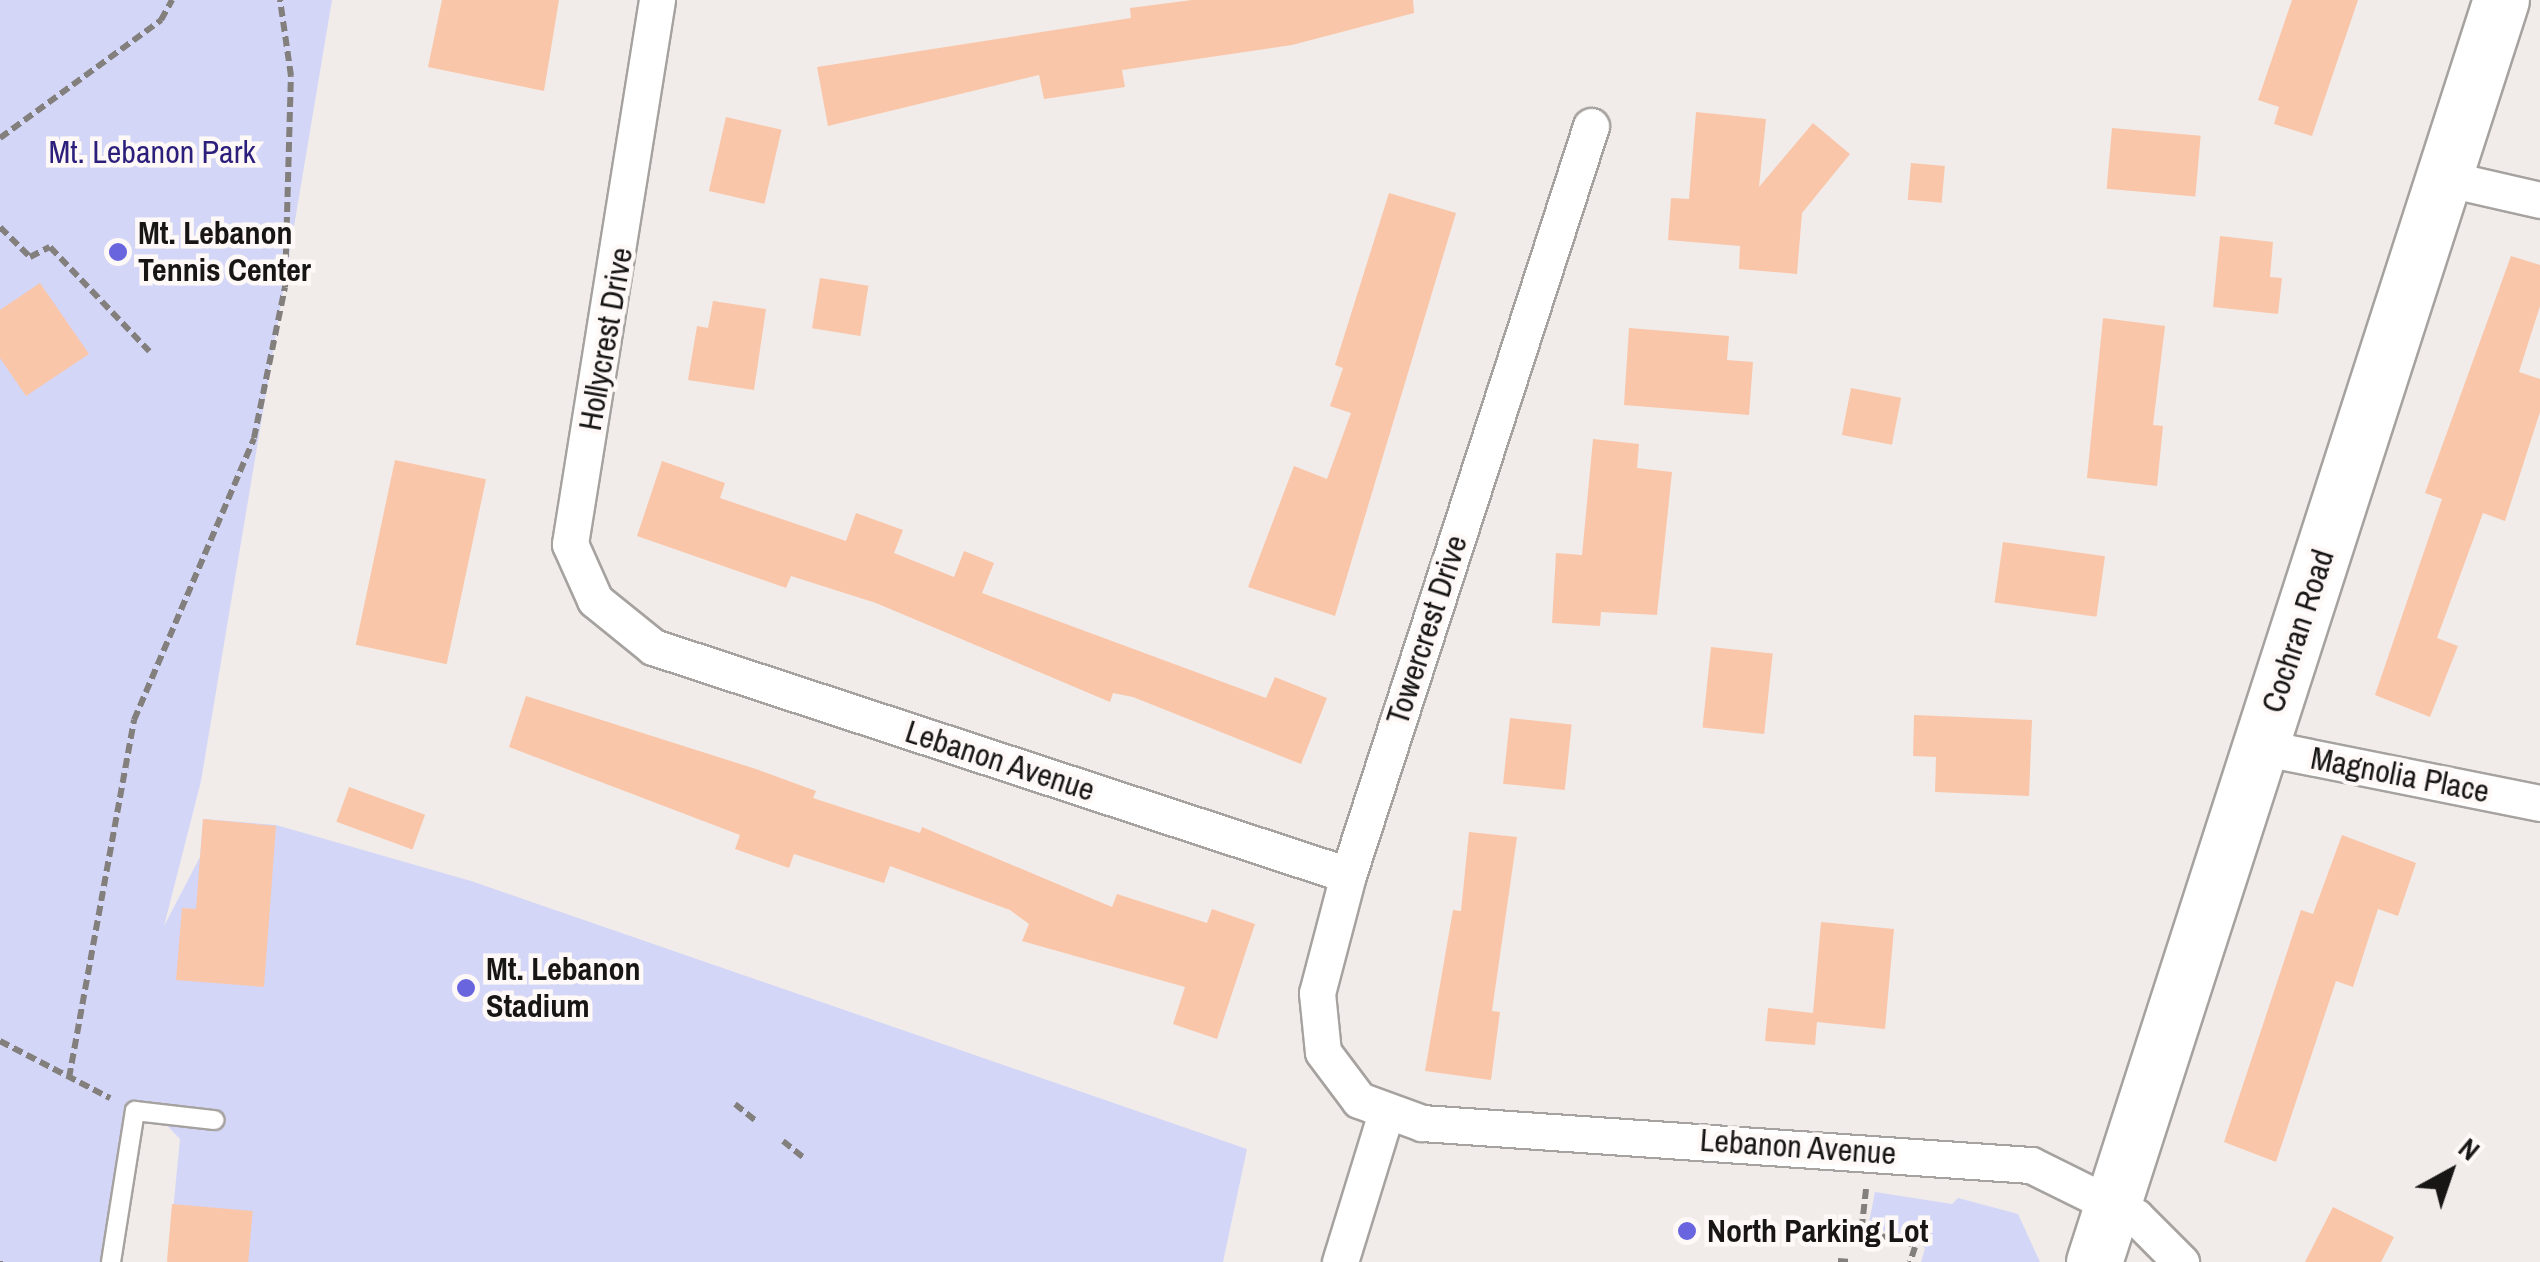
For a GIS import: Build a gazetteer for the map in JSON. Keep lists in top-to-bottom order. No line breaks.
{"streets":{"main road":["Cochran Road"],"street":["Hollycrest Drive","Towercrest Drive","Lebanon Avenue","Magnolia Place"]},"crossings":[["Hollycrest Drive","Lebanon Avenue"],["Towercrest Drive","Lebanon Avenue"],["Cochran Road","Lebanon Avenue"],["Cochran Road","Magnolia Place"]],"parks":["Mt. Lebanon Park"],"places":["Mt. Lebanon Tennis Center","Mt. Lebanon Stadium","North Parking Lot"],"north":"top right"}
